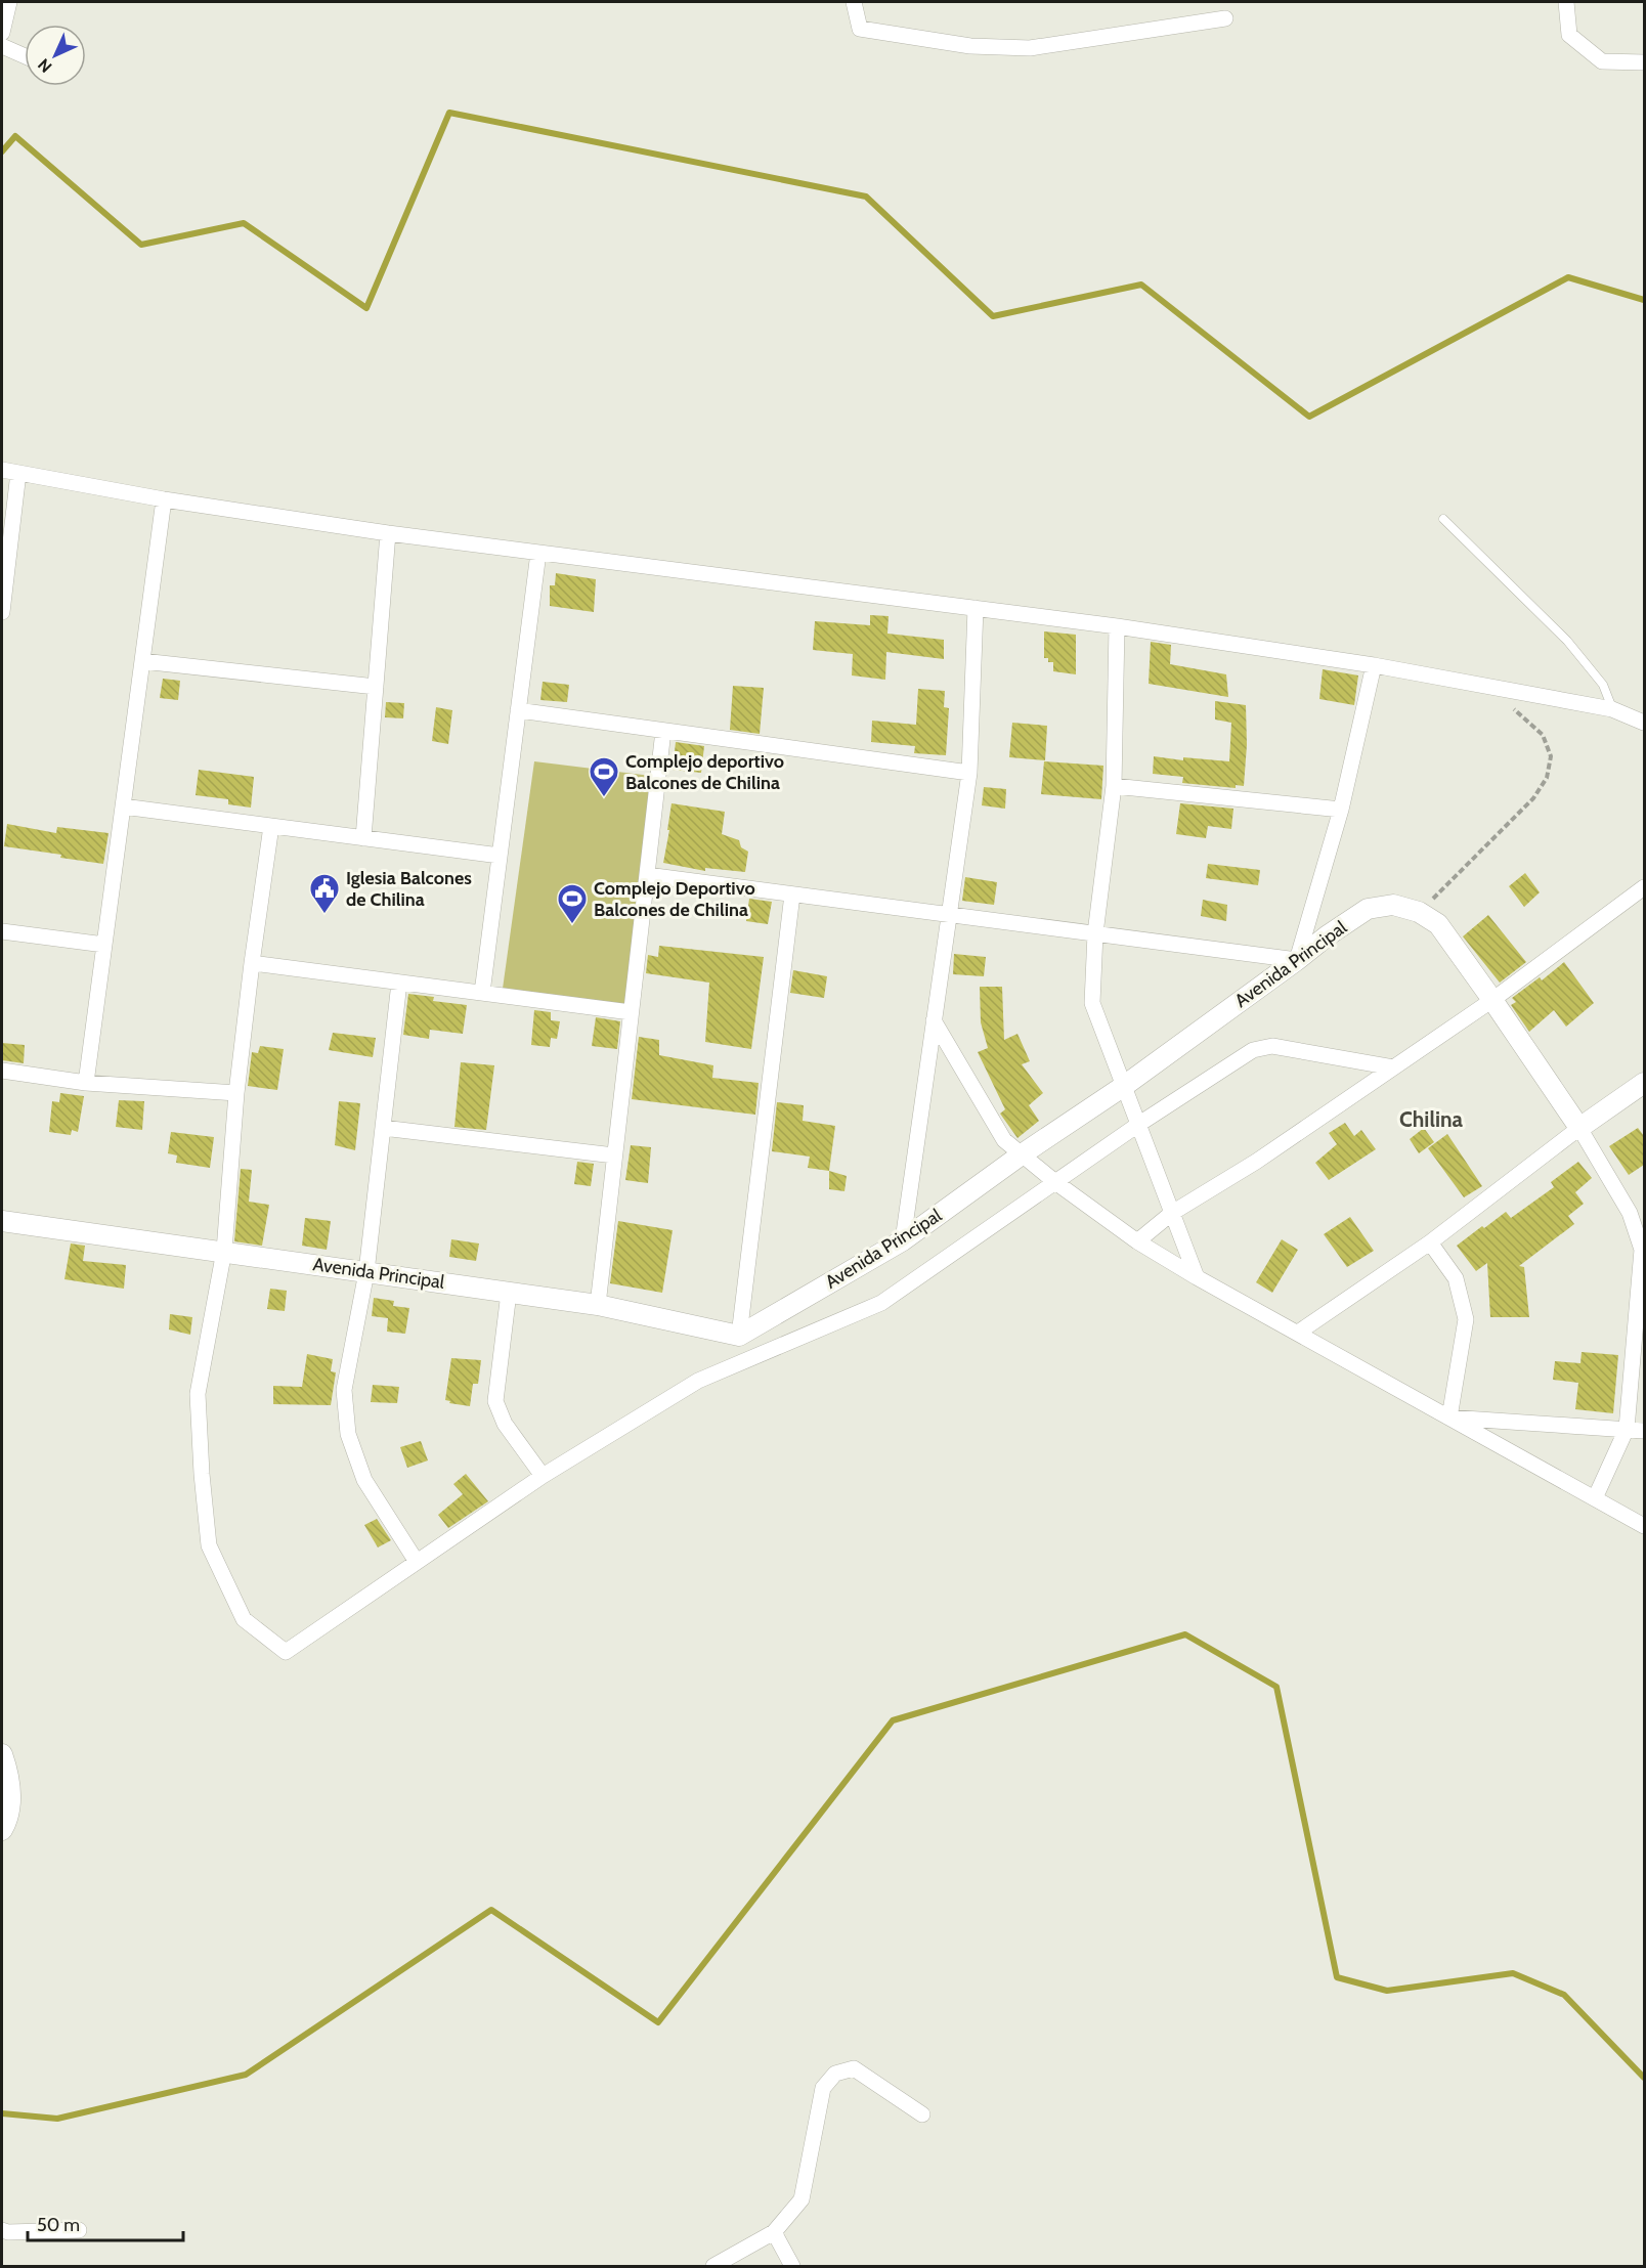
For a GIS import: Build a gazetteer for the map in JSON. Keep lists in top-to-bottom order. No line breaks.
{"streets":{"street":["Avenida Principal"]},"districts":["Chilina"],"places":{"sports":["Complejo deportivo Balcones de Chilina","Complejo Deportivo Balcones de Chilina"],"public building":["Iglesia Balcones de Chilina"]},"scale_bar":"50 m","north":"bottom left"}
